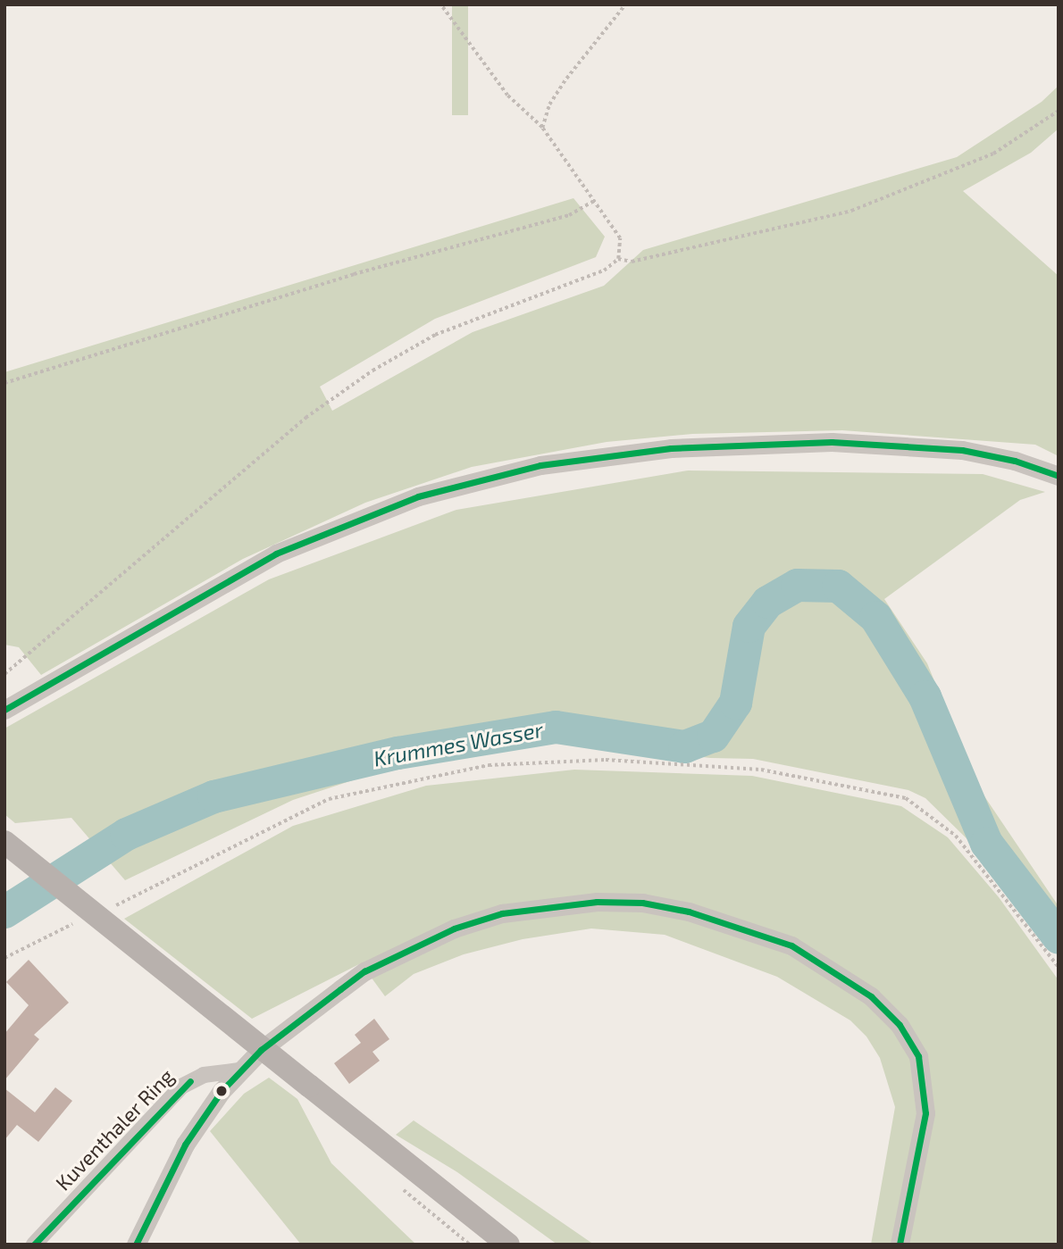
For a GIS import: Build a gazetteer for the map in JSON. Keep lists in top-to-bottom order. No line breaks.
{"streets":{"street":["Kuventhaler Ring"]},"water":["Krummes Wasser"]}
